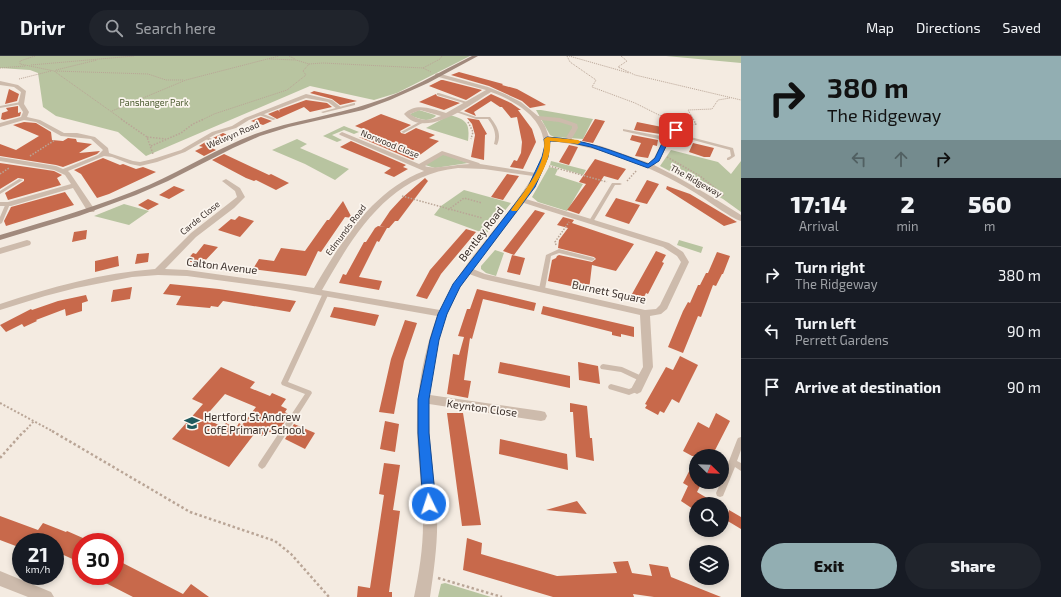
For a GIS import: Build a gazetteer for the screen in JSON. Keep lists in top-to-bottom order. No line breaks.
{"streets":{"main road":["Welwyn Road"],"street":["Norwood Close","The Ridgeway","Carde Close","Edmunds Road","Bentley Road","Calton Avenue","Burnett Square","Keynton Close"]},"crossings":[["Norwood Close","Edmunds Road"],["The Ridgeway","Bentley Road"],["Carde Close","Calton Avenue"],["Edmunds Road","Bentley Road"],["Edmunds Road","Calton Avenue"],["Bentley Road","Calton Avenue"],["Bentley Road","Burnett Square"],["Bentley Road","Keynton Close"]],"parks":["Panshanger Park"],"places":{"school or university":["Hertford St Andrew CofE Primary School"]},"north":"bottom right","page":{"header":"Drivr","search":"Search here","nav":["Map","Directions","Saved"],"turn":["380 m","The Ridgeway"],"eta":["17:14","Arrival","2","min","560","m"],"list":[{"name":"Turn right","note":"The Ridgeway","value":"380 m"},{"name":"Turn left","note":"Perrett Gardens","value":"90 m"},{"name":"Arrive at destination","value":"90 m"}],"speed":"21 km/h","limit":"30","buttons":["Exit","Share"]}}
